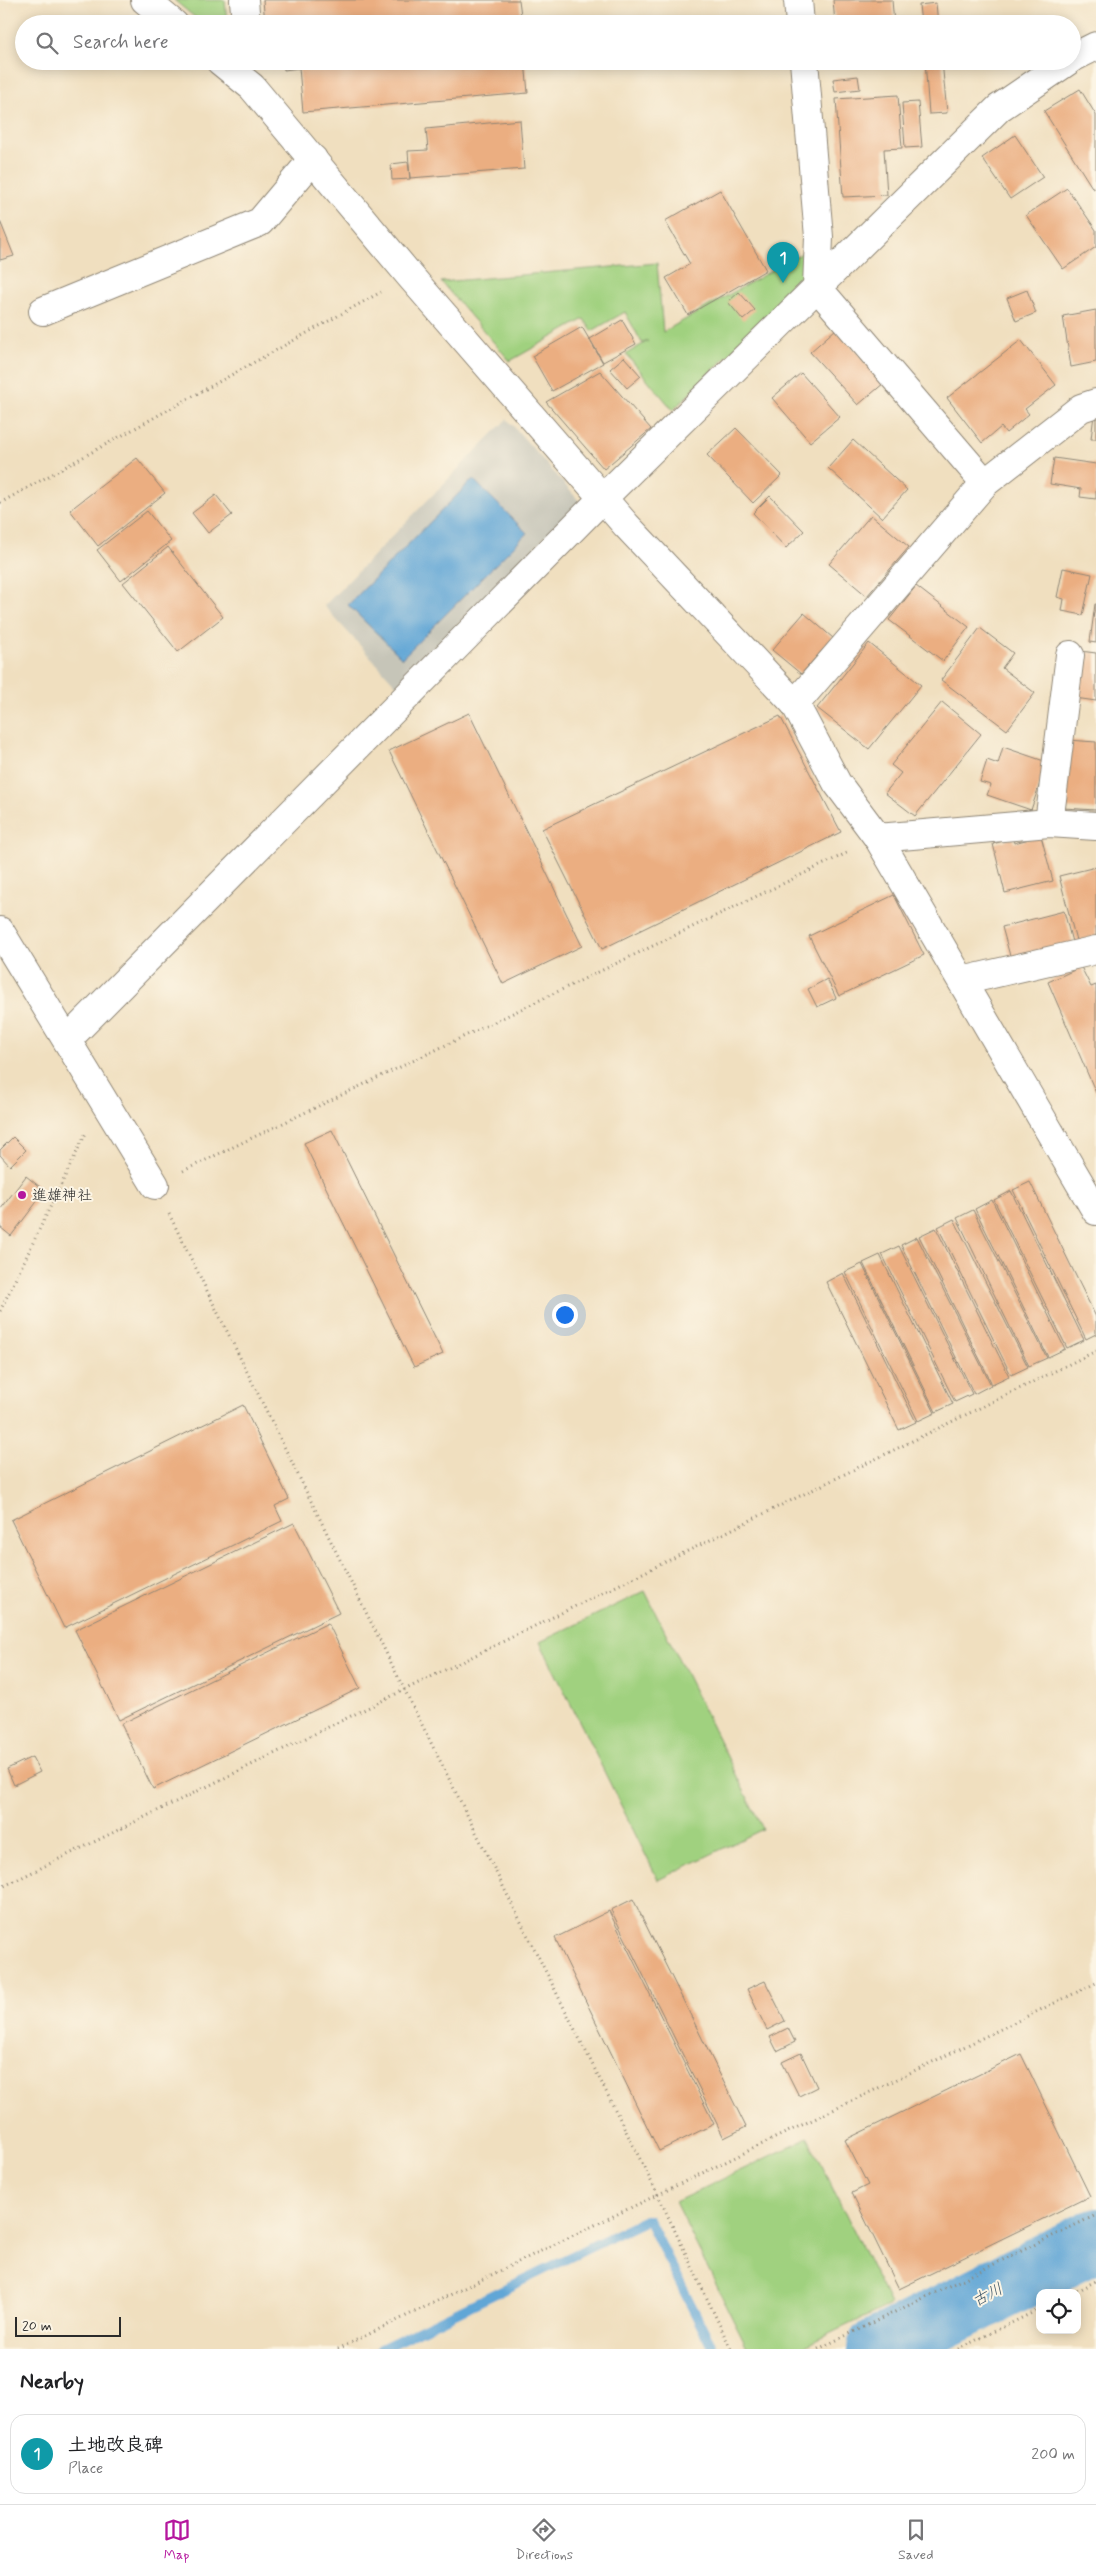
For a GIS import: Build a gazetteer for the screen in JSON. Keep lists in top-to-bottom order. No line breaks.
{"water":["古川"],"places":["進雄神社"],"scale_bar":"20 m","page":{"search":"Search here","pins":"1","scale":"20 m","heading":"Nearby","list":[{"mark":"1","name":"土地改良碑","note":"Place","value":"200 m"}],"nav":["Map","Directions","Saved"]}}
